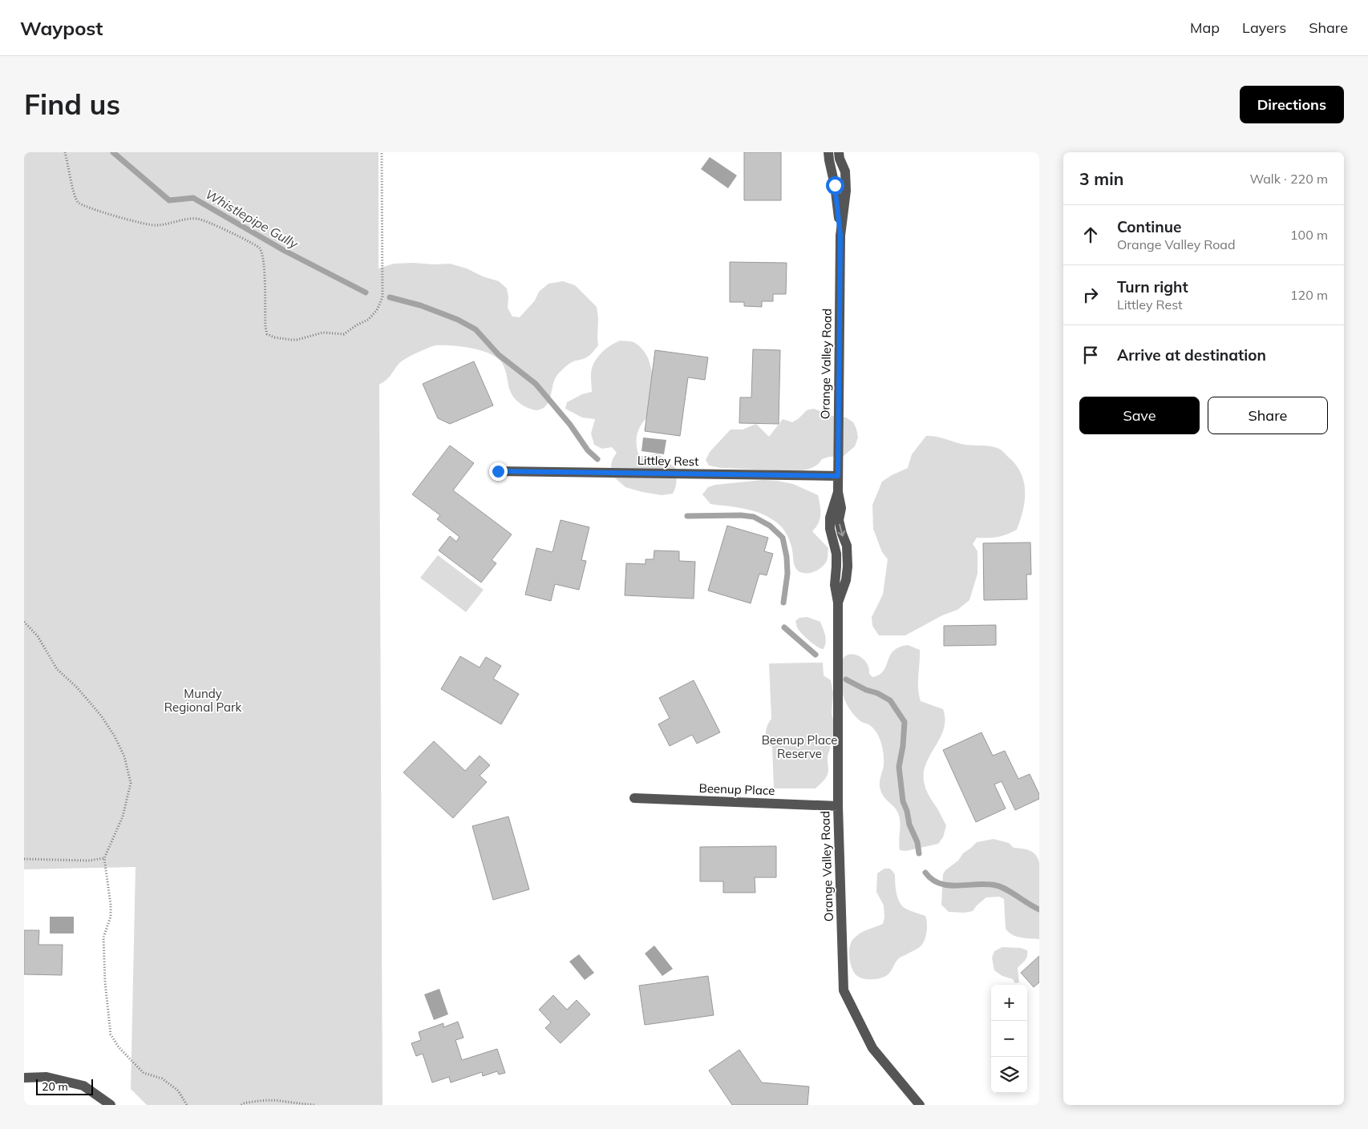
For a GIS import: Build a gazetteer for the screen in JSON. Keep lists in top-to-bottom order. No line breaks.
{"streets":{"street":["Orange Valley Road","Littley Rest","Beenup Place"]},"crossings":[["Orange Valley Road","Littley Rest"],["Orange Valley Road","Beenup Place"]],"water":["Whistlepipe Gully"],"parks":["Mundy Regional Park","Beenup Place Reserve"],"scale_bar":"20 m","page":{"header":"Waypost","nav":["Map","Layers","Share"],"buttons":["Directions",["Save","Share"]],"title":"Find us","heading":["3 min","Walk · 220 m"],"list":[["Continue","Orange Valley Road","100 m"],["Turn right","Littley Rest","120 m"],"Arrive at destination"],"map_buttons":["+","−"],"scale":"20 m"}}
